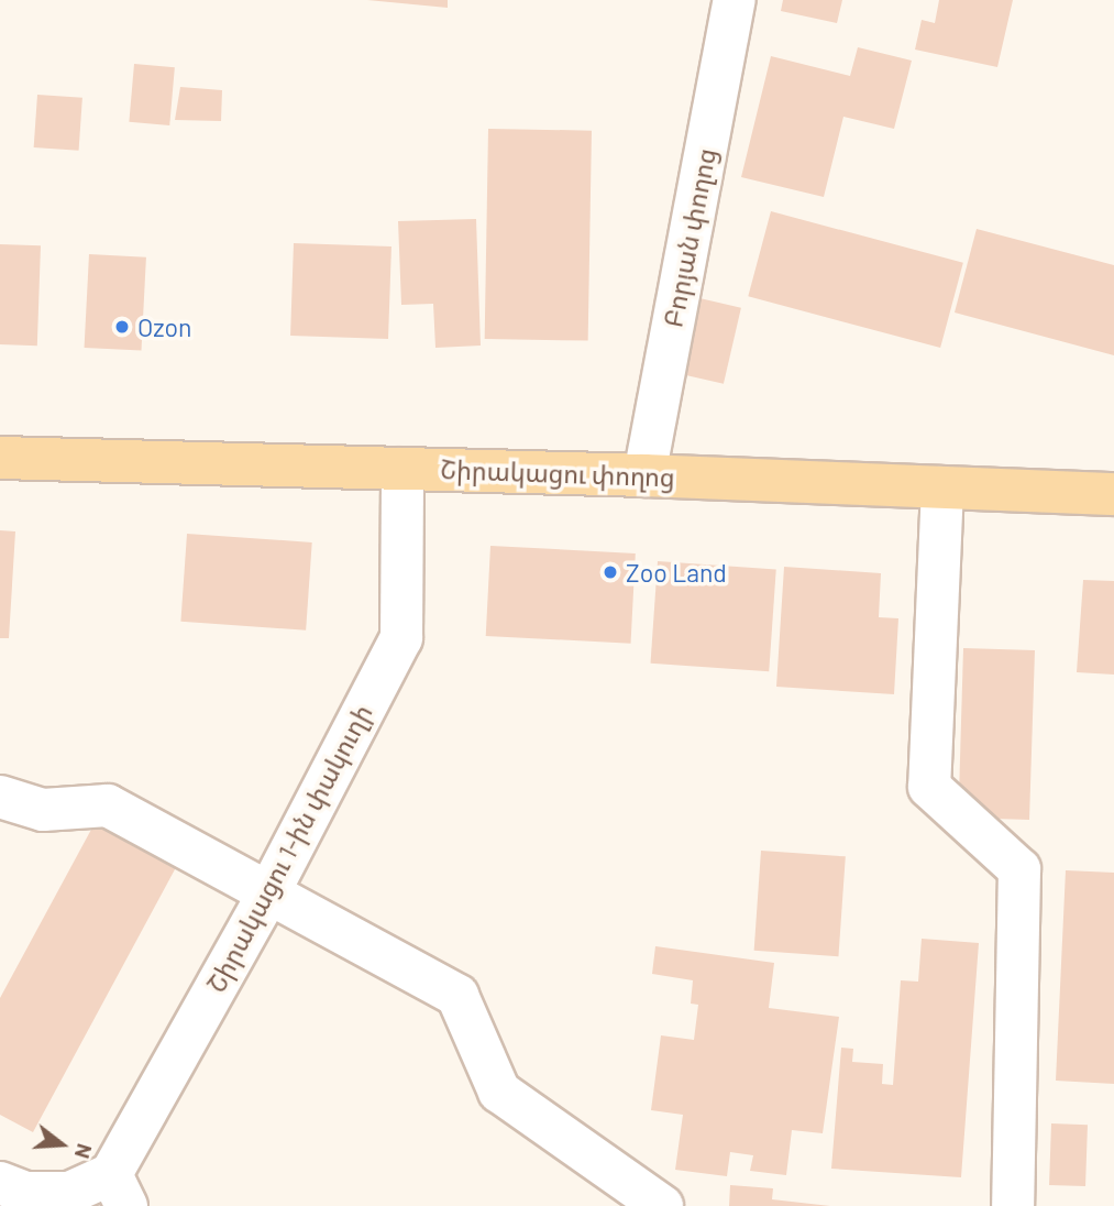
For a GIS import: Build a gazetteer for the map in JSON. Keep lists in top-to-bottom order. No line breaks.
{"streets":{"main road":["Շիրակացու փողոց"],"street":["Բորյան փողոց","Շիրակացու 1-ին փակուղի"]},"crossings":[["Բորյան փողոց","Շիրակացու փողոց"],["Շիրակացու փողոց","Շիրակացու 1-ին փակուղի"]],"places":["Ozon","Zoo Land"],"north":"right"}
